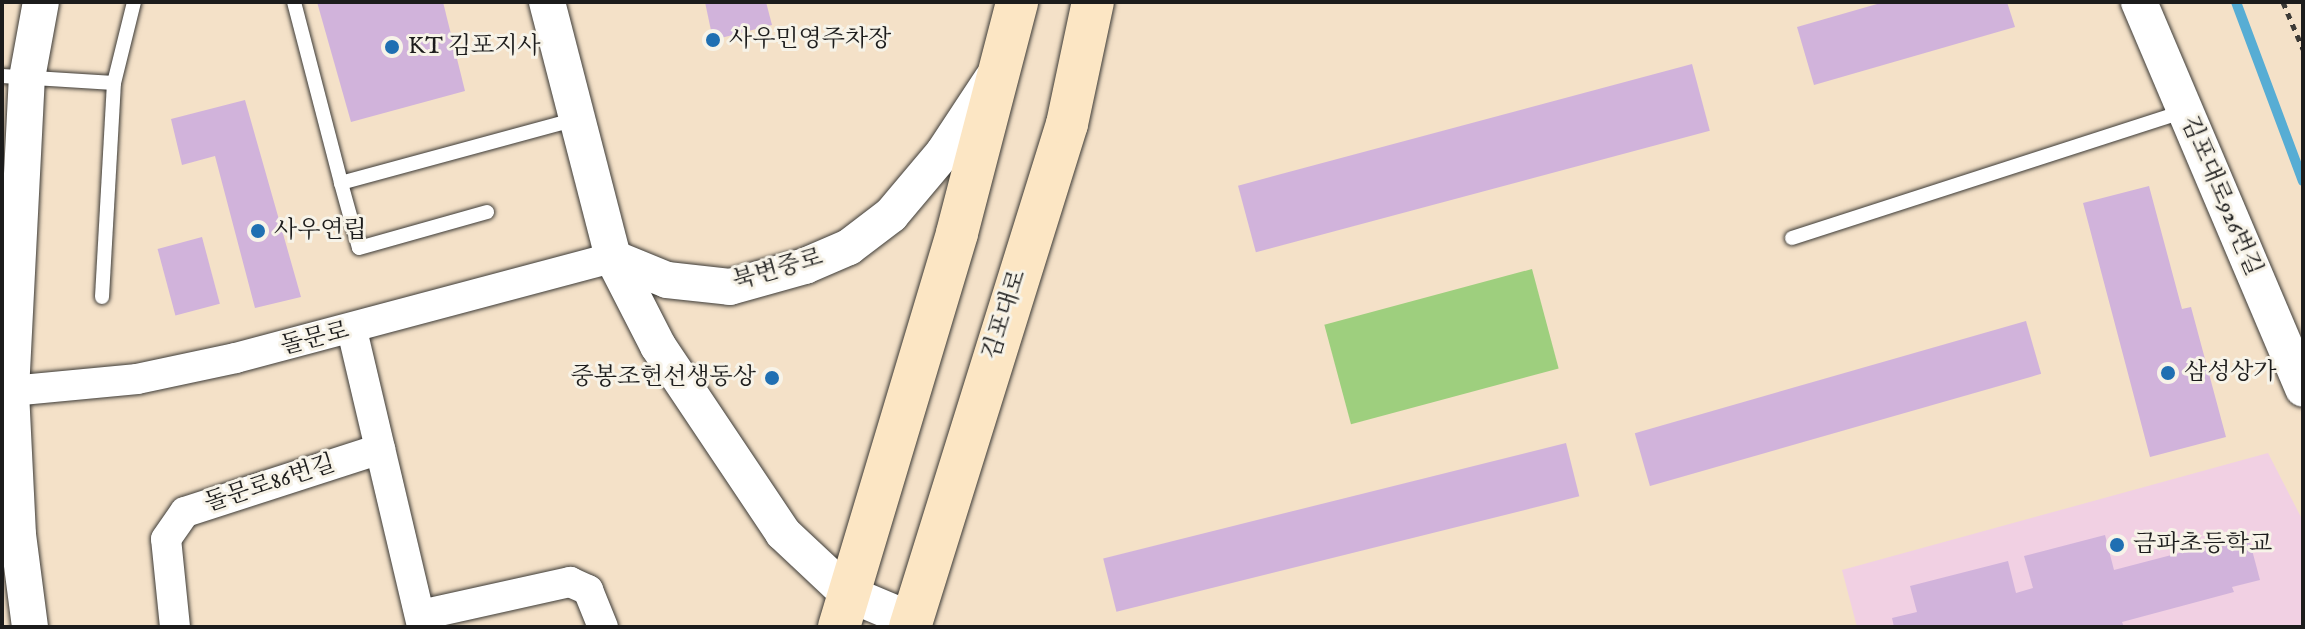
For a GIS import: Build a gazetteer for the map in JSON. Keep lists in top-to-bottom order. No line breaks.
{"streets":{"main road":["김포대로"],"street":["김포대로926번길","북변중로","돌문로","돌문로86번길"]},"crossings":[["북변중로","돌문로"]],"places":["사우민영주차장","KT 김포지사","사우연립","삼성상가","중봉조헌선생동상","금파초등학교"]}
